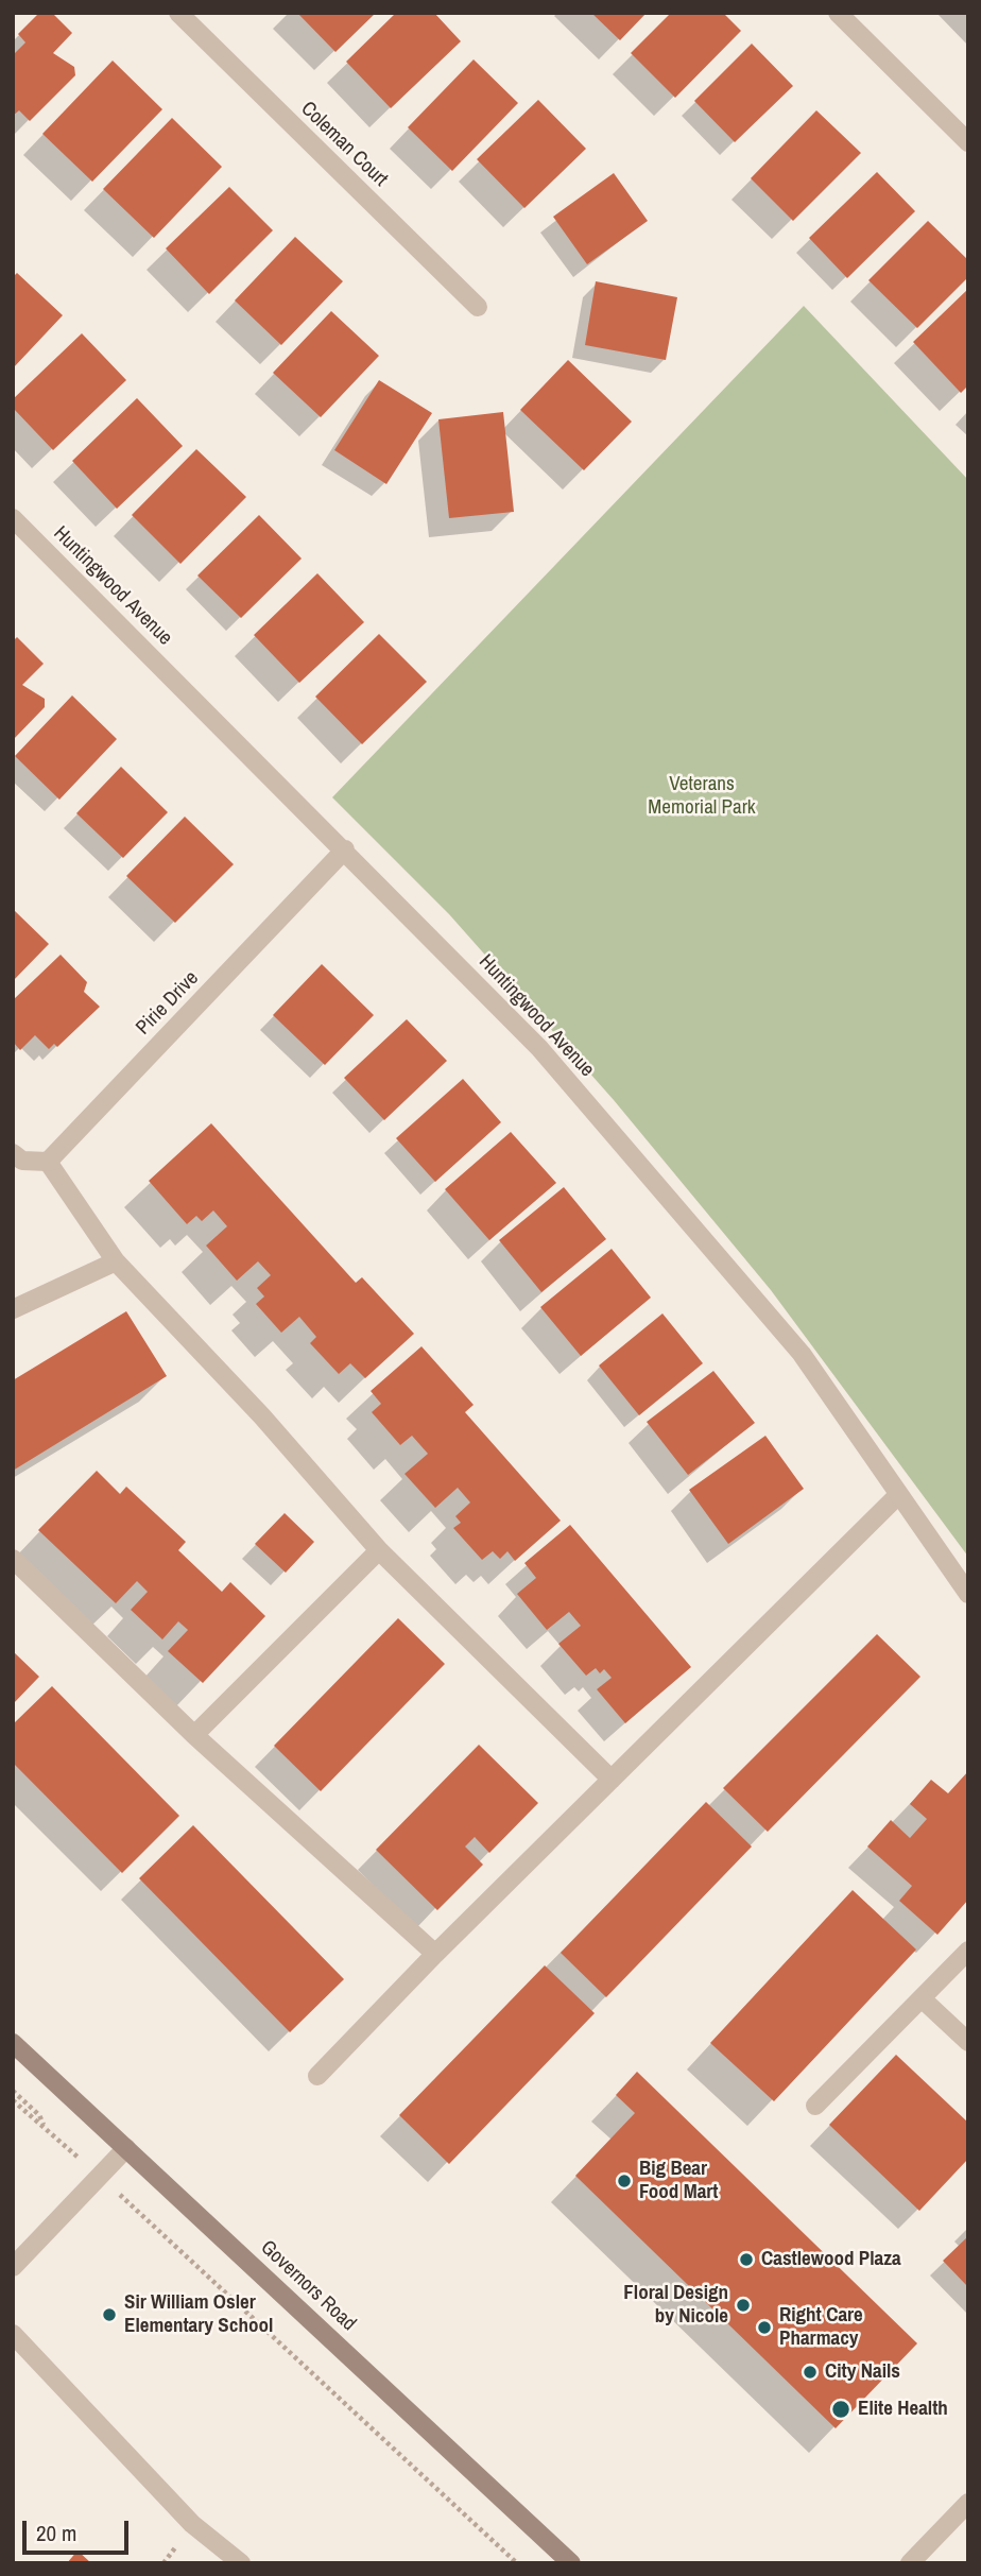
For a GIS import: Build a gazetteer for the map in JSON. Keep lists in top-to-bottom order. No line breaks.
{"streets":{"main road":["Governors Road"],"street":["Coleman Court","Huntingwood Avenue","Pirie Drive"]},"crossings":[["Huntingwood Avenue","Pirie Drive"]],"parks":["Veterans Memorial Park"],"places":["Big Bear Food Mart","Castlewood Plaza","Floral Design by Nicole","Sir William Osler Elementary School","Right Care Pharmacy","City Nails","Elite Health"],"scale_bar":"20 m"}
